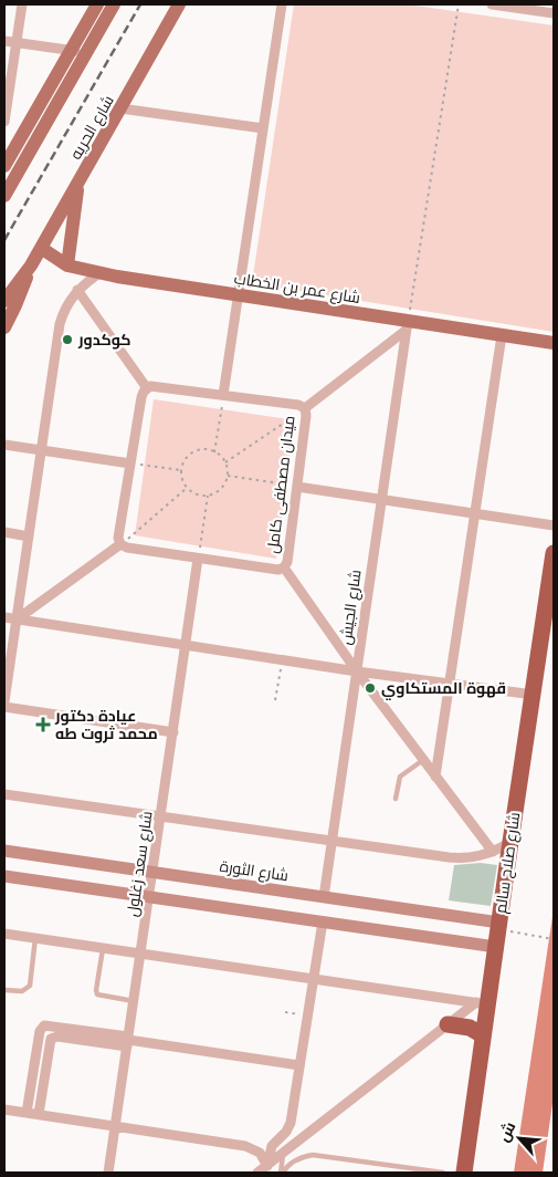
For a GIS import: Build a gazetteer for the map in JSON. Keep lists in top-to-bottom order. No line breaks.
{"streets":{"highway":["شارع صلاح سالم"],"main road":["شارع الحريه","شارع عمر بن الخطاب"],"street":["ميدان مصطفى كامل","شارع الجيش","شارع سعد زغلول","شارع الثورة"]},"crossings":[["شارع الحريه","شارع عمر بن الخطاب"],["شارع عمر بن الخطاب","شارع الجيش"],["ميدان مصطفى كامل","شارع سعد زغلول"],["شارع الجيش","شارع الثورة"],["شارع صلاح سالم","شارع الثورة"],["شارع سعد زغلول","شارع الثورة"]],"places":{"other":["كوكدور","قهوة المستكاوي"],"health":["عيادة دكتور محمد ثروت طه"]},"north":"top left"}
